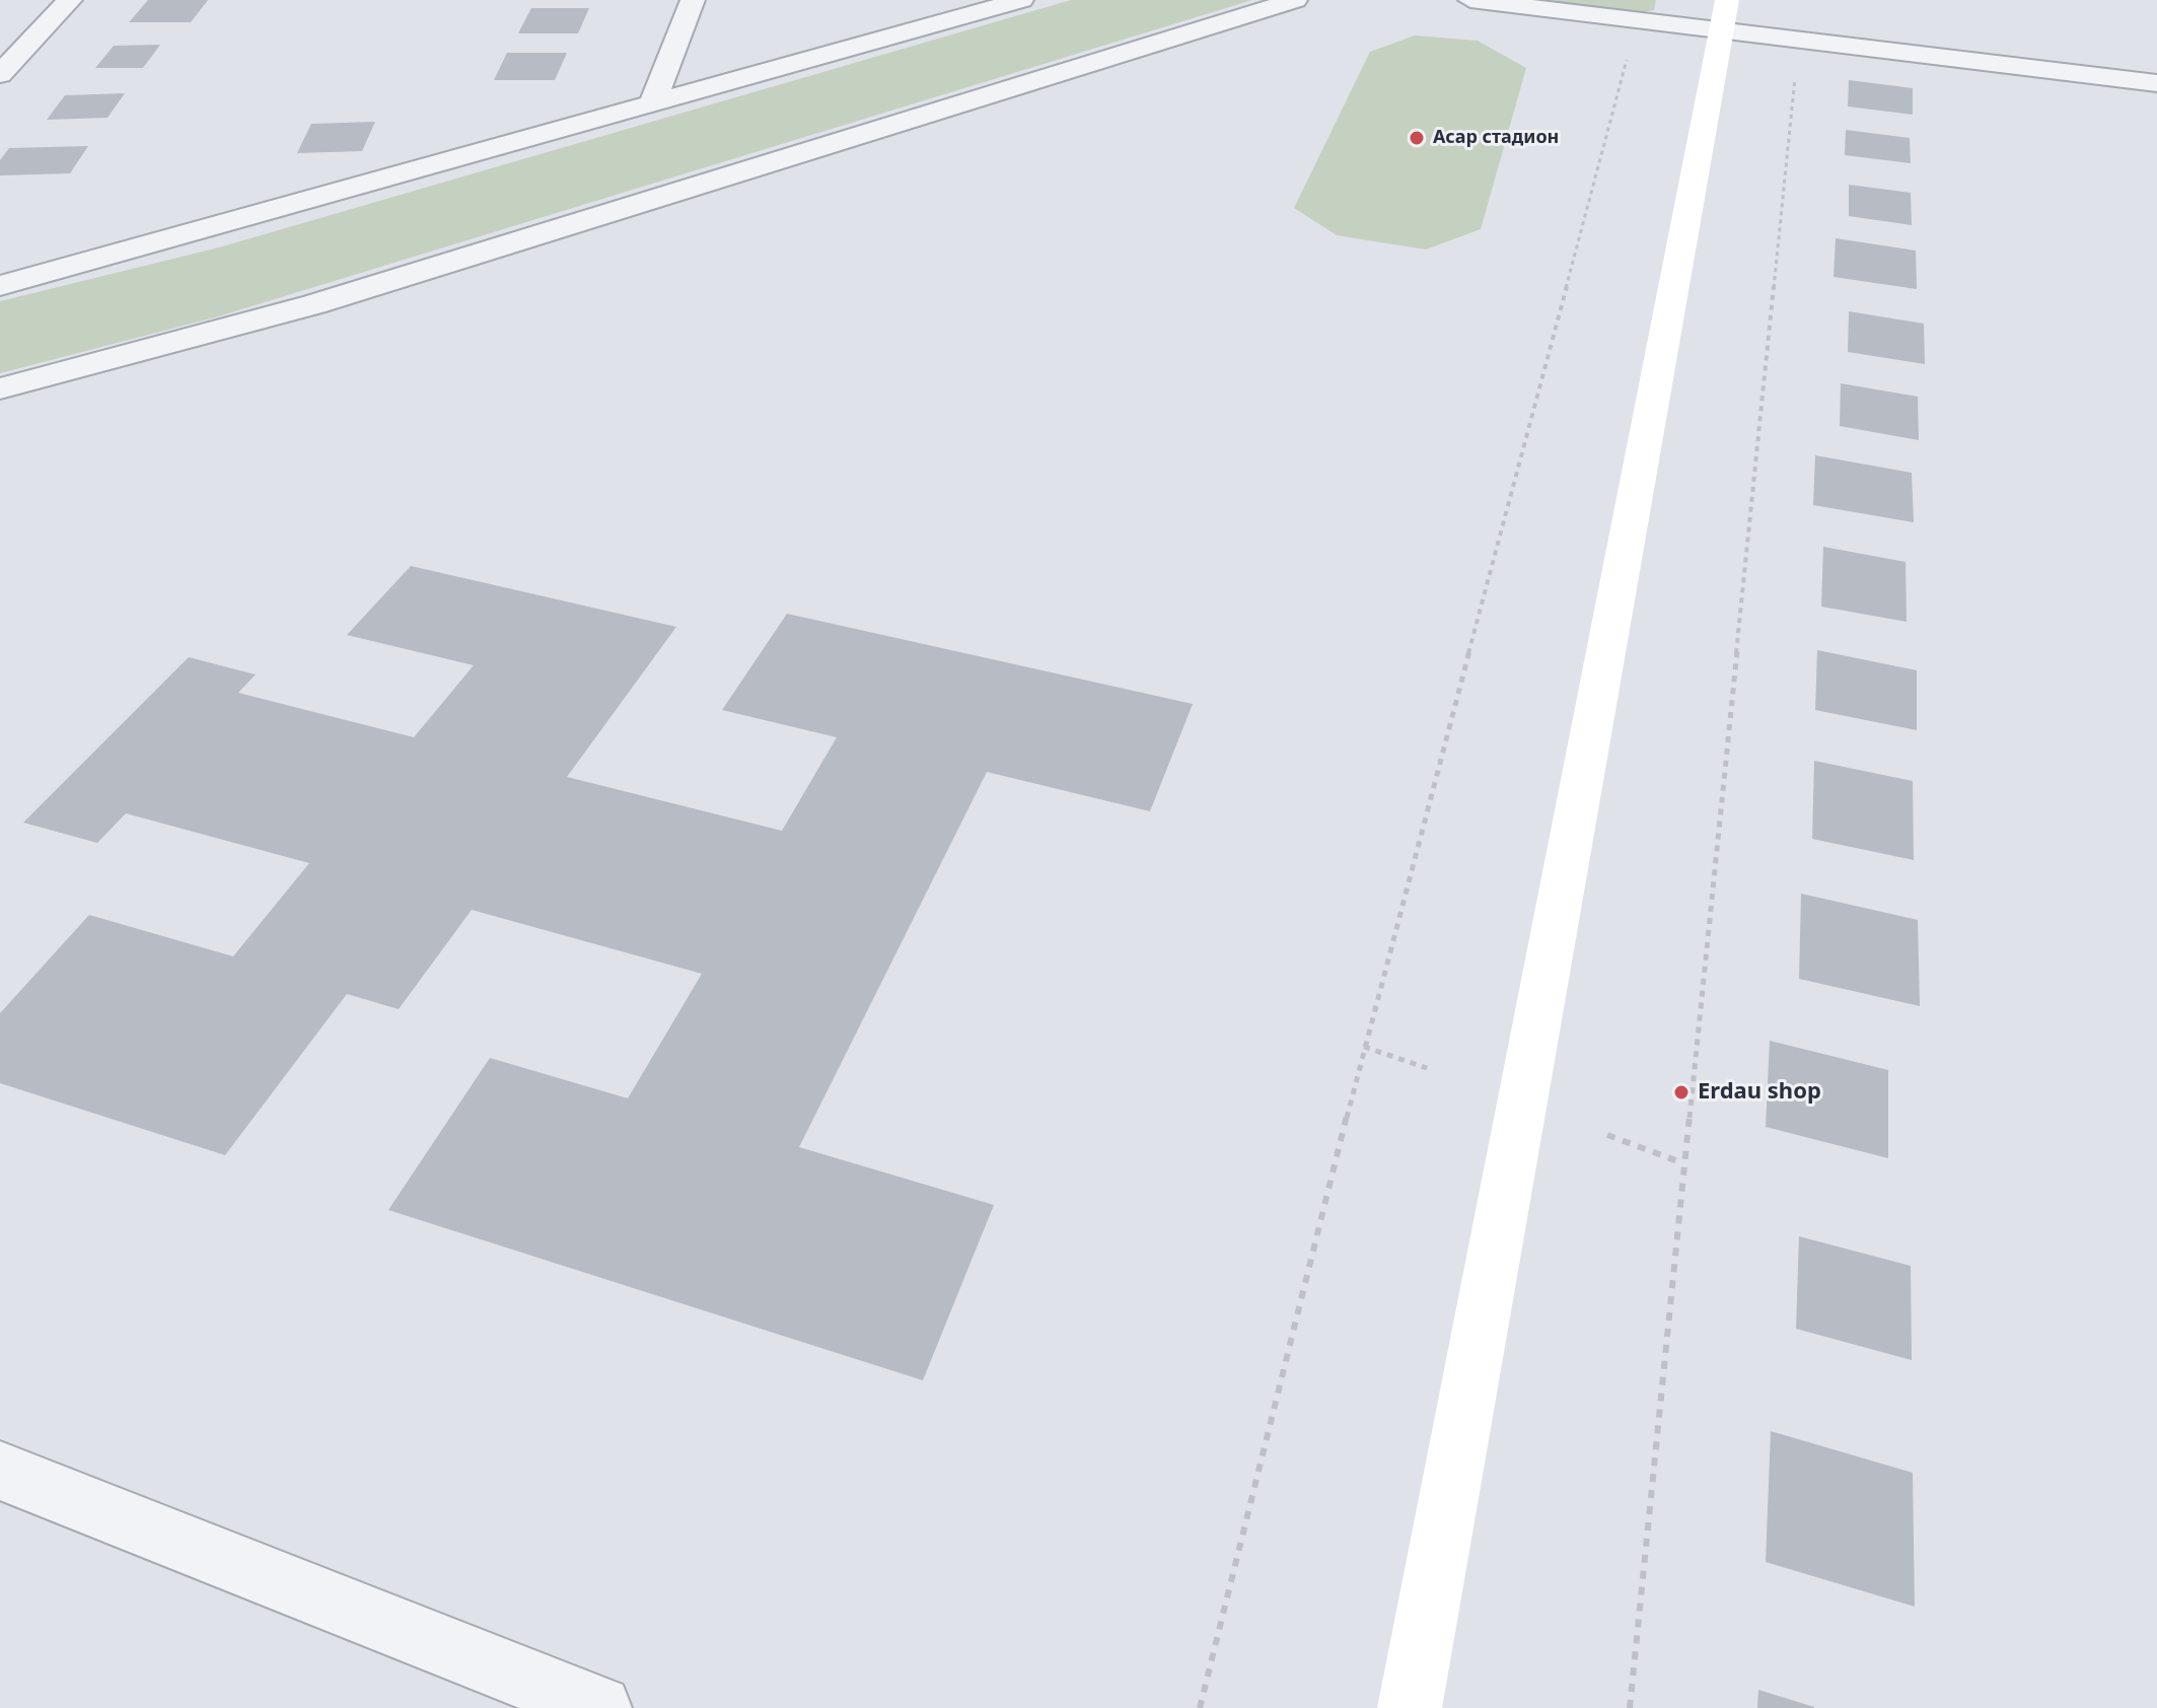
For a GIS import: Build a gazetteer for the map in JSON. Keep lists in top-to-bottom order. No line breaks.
{"places":["Асар стадион","Erdau shop"]}
